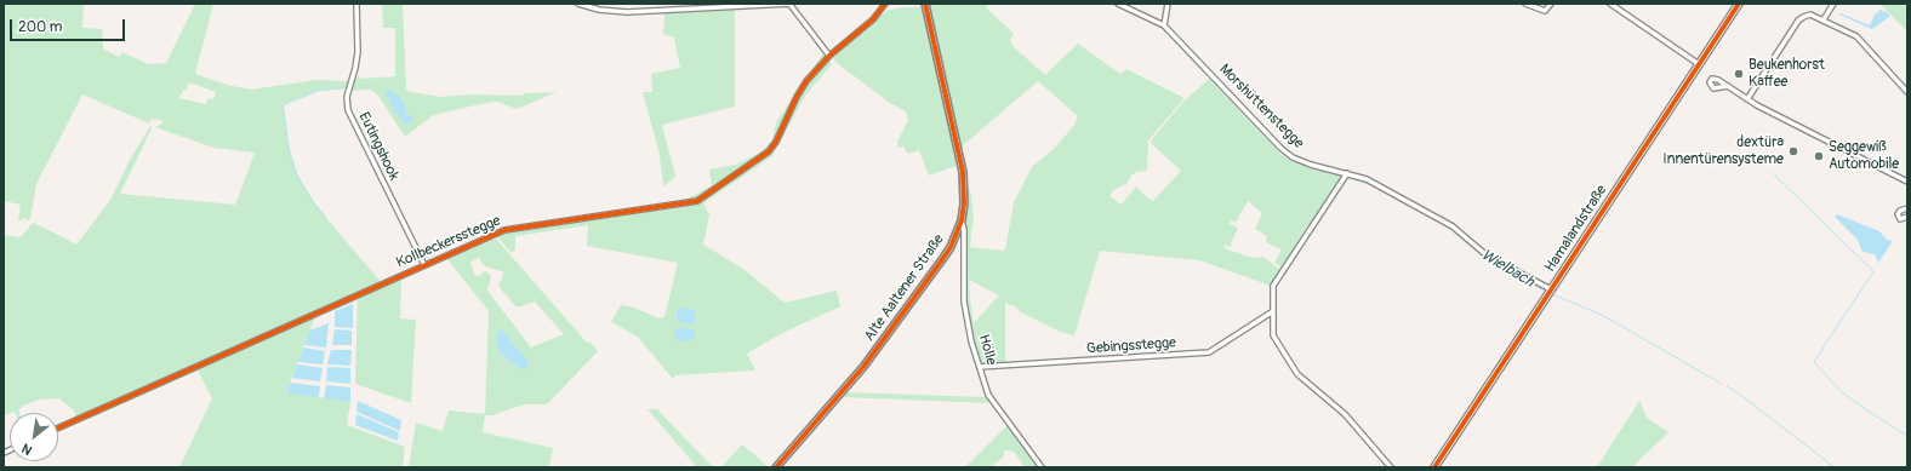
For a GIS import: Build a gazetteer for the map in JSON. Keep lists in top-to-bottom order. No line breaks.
{"streets":{"main road":["Hamalandstraße"],"street":["Morshüttenstegge","Eutingshook","Kollbeckersstegge","Alte Aaltener Straße","Gebingsstegge","Hölle"]},"crossings":[["Morshüttenstegge","Hamalandstraße"],["Eutingshook","Kollbeckersstegge"],["Alte Aaltener Straße","Hölle"],["Gebingsstegge","Hölle"]],"water":["Wielbach"],"places":["Beukenhorst Kaffee","dextüra Innentürensysteme","Seggewiß Automobile"],"scale_bar":"200 m","north":"bottom left"}
